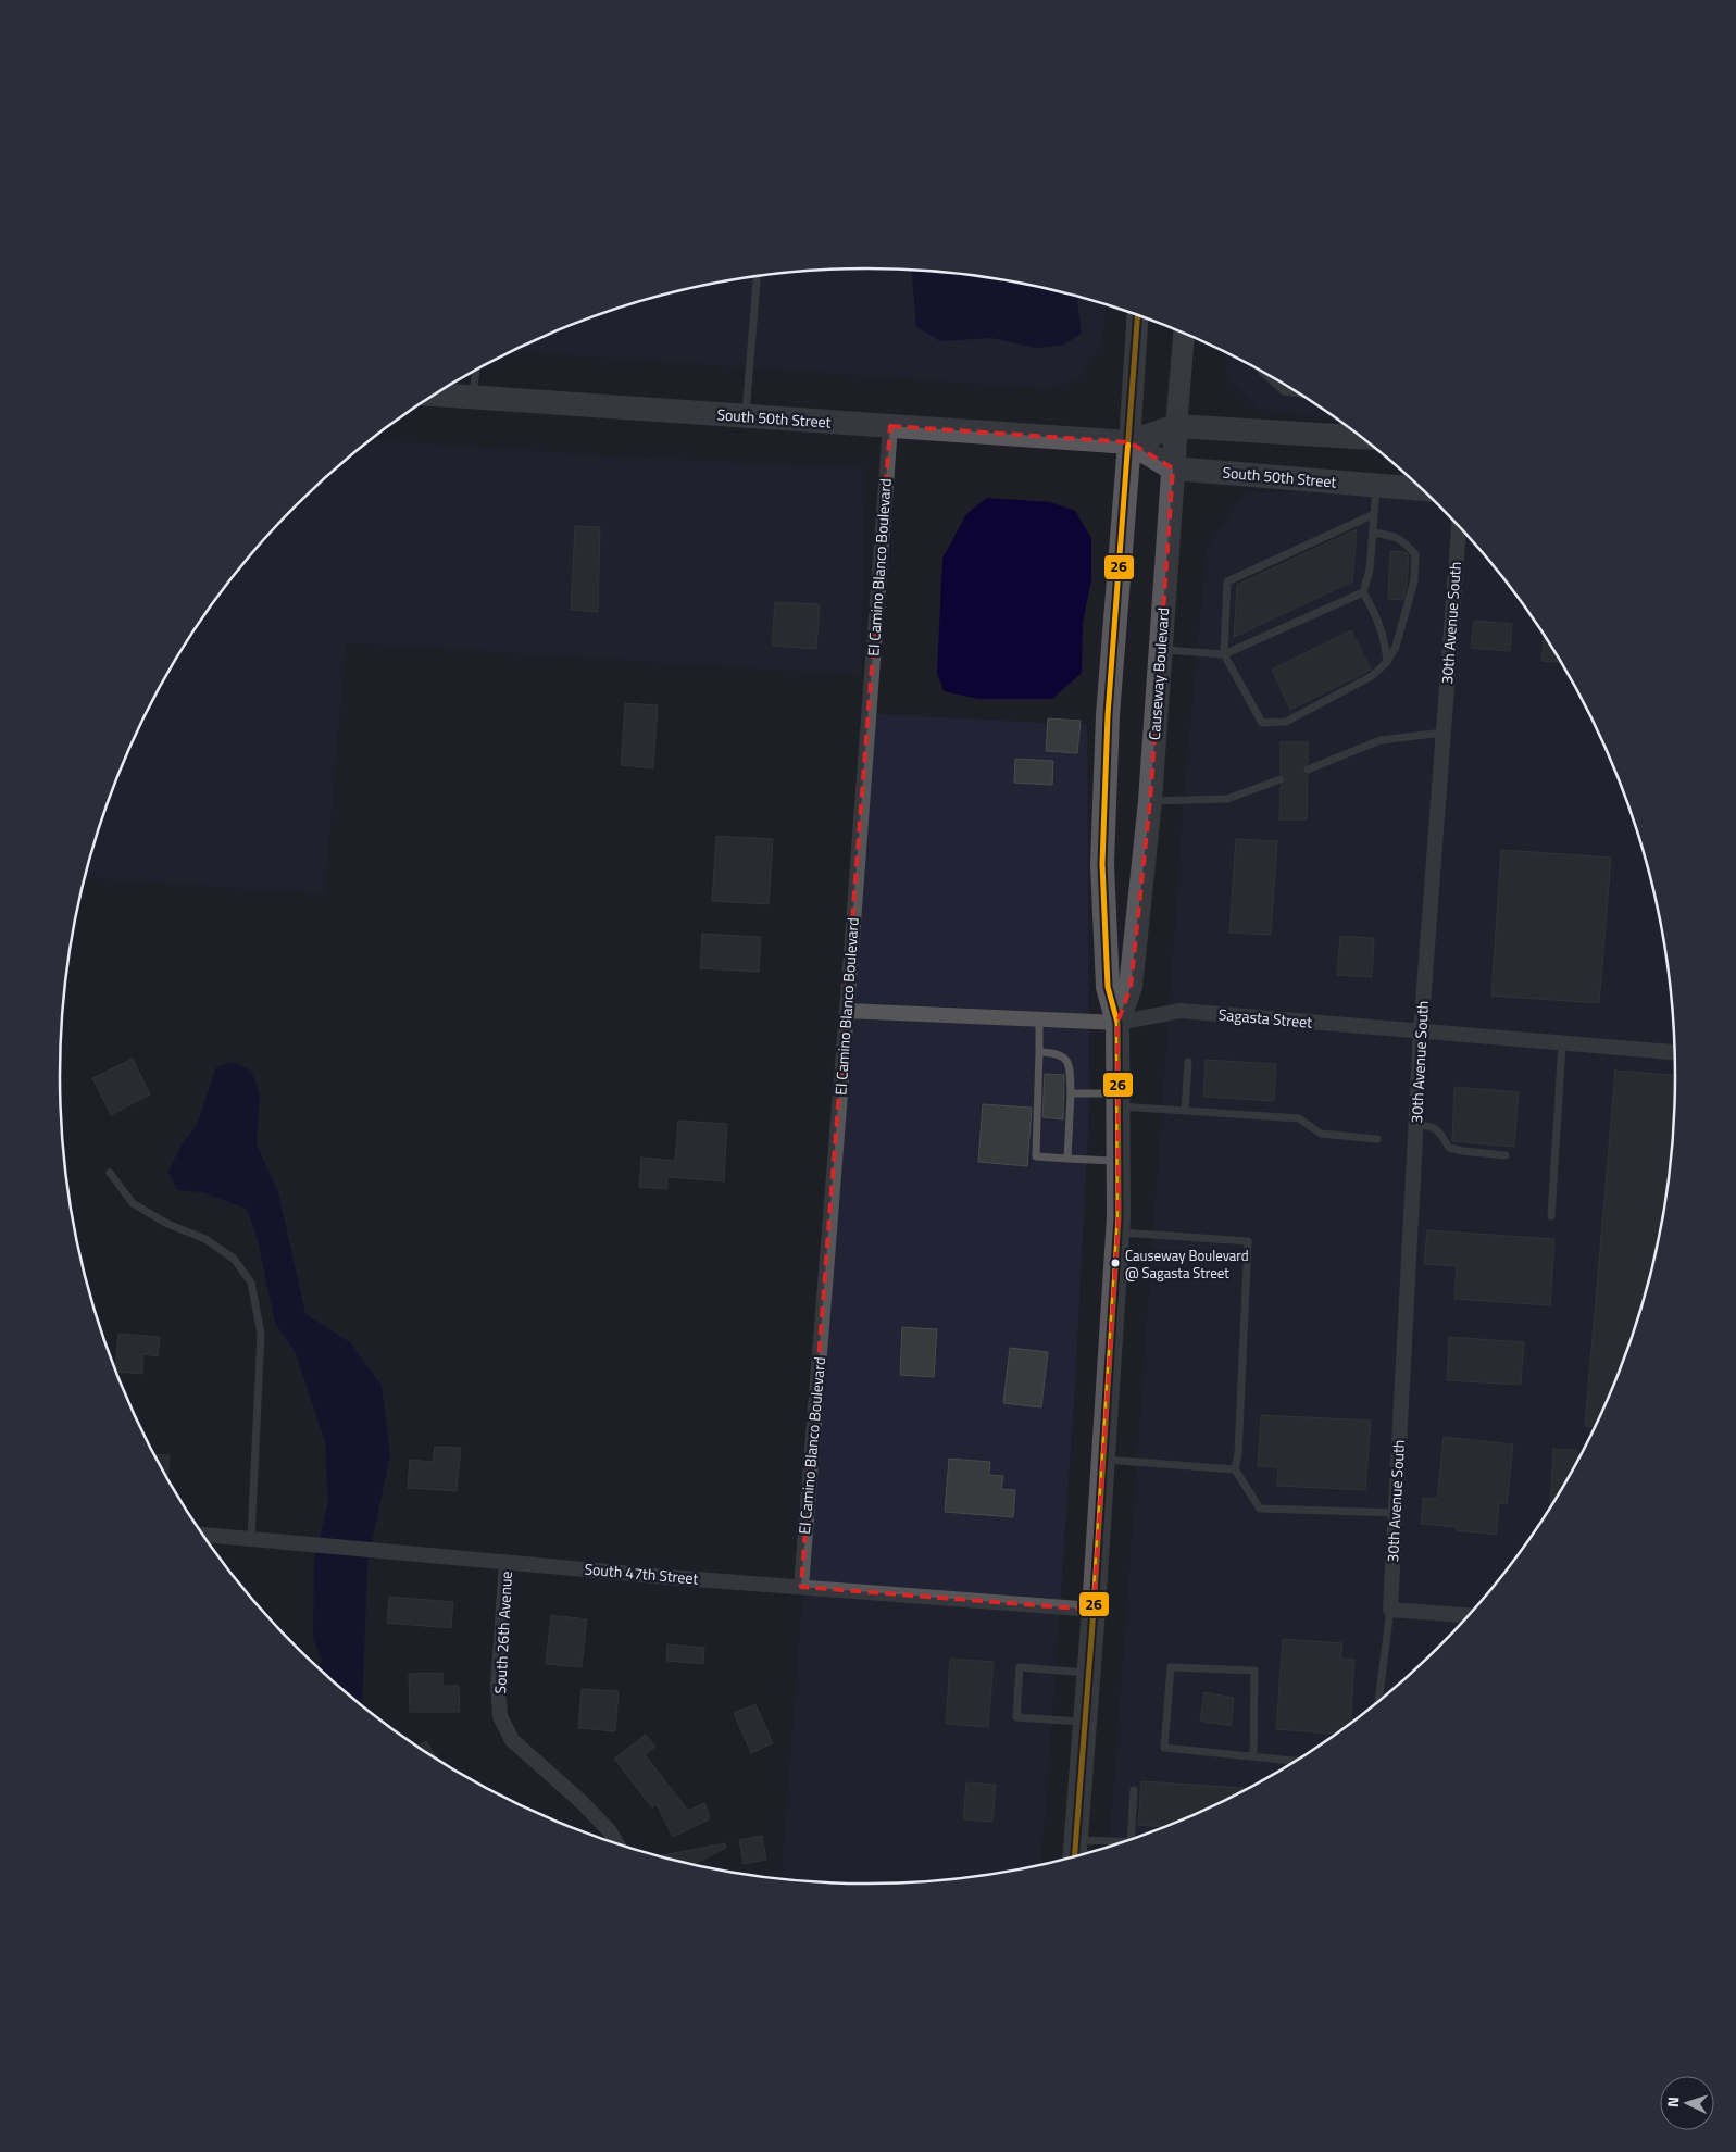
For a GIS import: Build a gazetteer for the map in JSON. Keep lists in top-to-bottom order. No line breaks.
{"streets":{"main road":["South 50th Street","Causeway Boulevard"],"street":["El Camino Blanco Boulevard","30th Avenue South","Sagasta Street","South 47th Street","South 26th Avenue"]},"crossings":[["South 50th Street","El Camino Blanco Boulevard"],["South 50th Street","Causeway Boulevard"],["El Camino Blanco Boulevard","Sagasta Street"],["El Camino Blanco Boulevard","South 47th Street"],["30th Avenue South","Sagasta Street"],["Causeway Boulevard","Sagasta Street"],["Causeway Boulevard","South 47th Street"],["South 47th Street","South 26th Avenue"]],"places":["Causeway Boulevard @ Sagasta Street"],"lines":["transit line 26"],"north":"left"}
